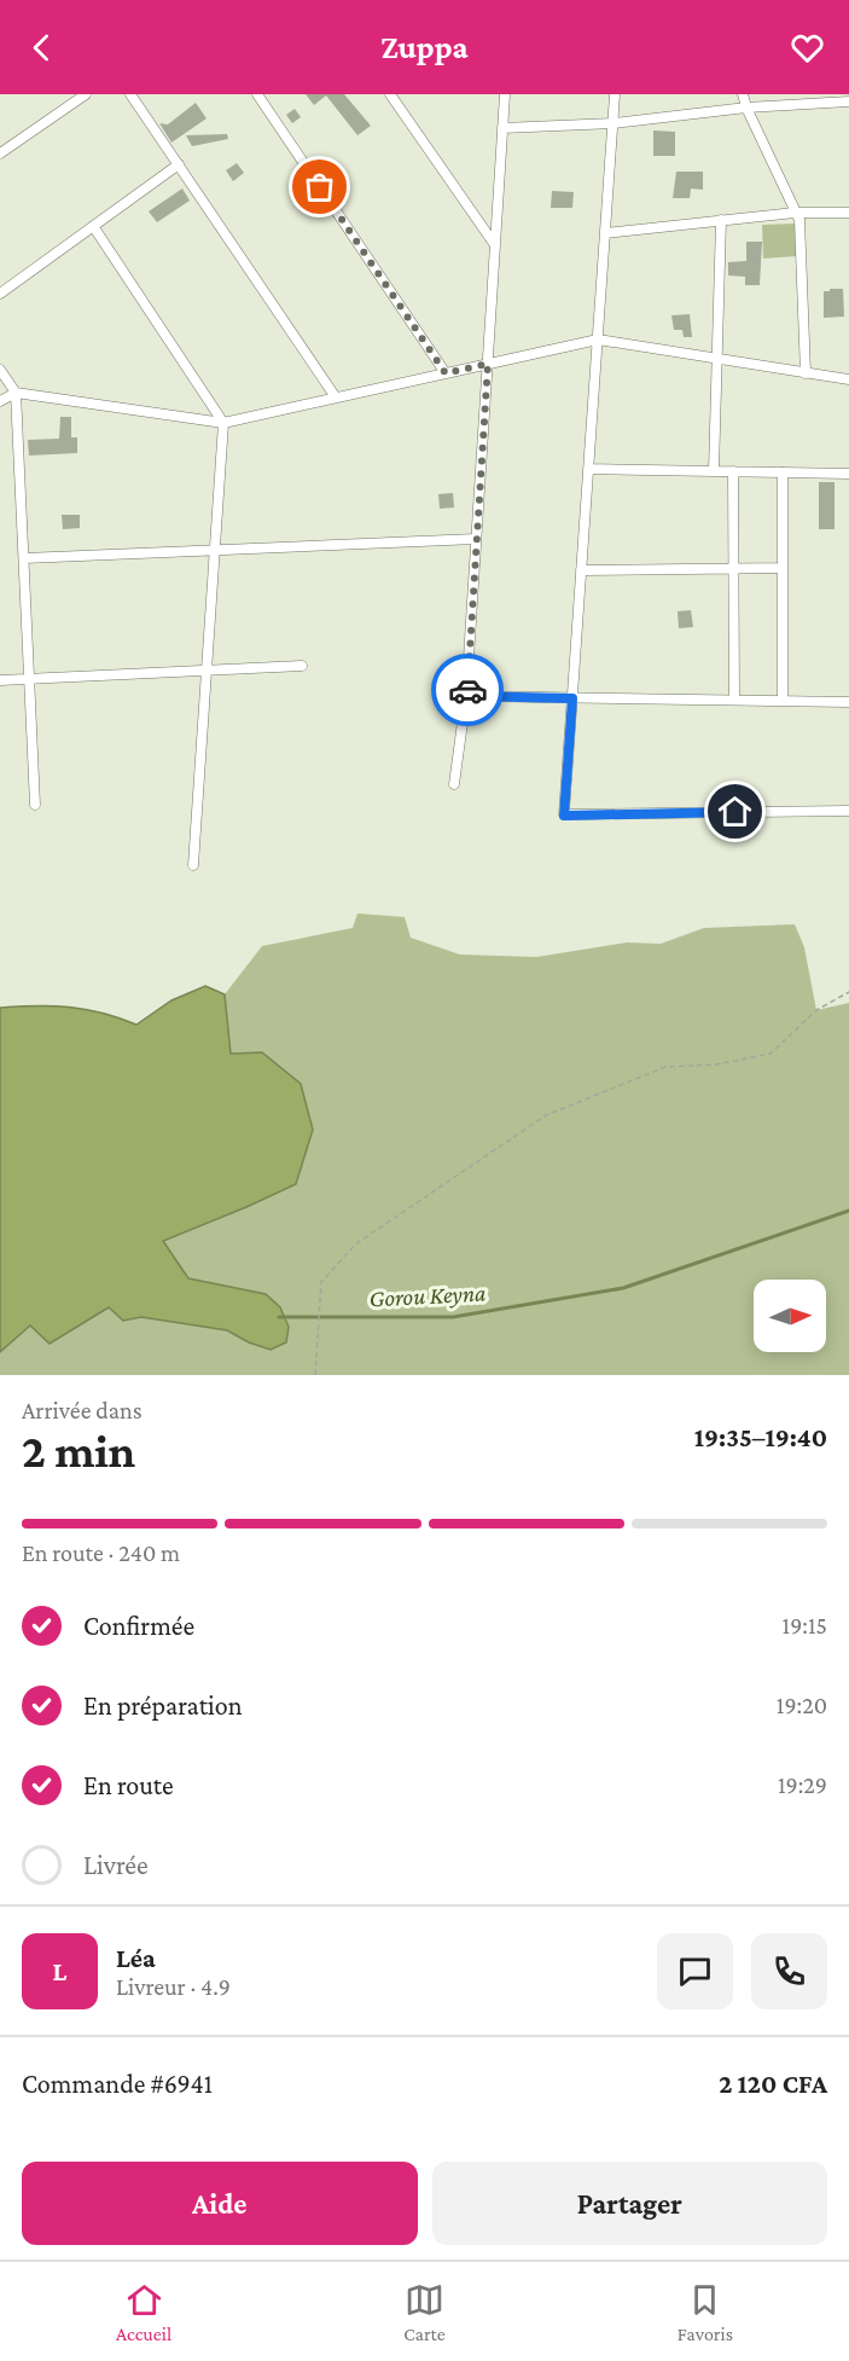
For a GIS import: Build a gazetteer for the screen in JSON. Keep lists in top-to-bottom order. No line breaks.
{"water":["Gorou Keyna"],"north":"right","page":{"header":"Zuppa","heading":["2 min","Arrivée dans","19:35–19:40"],"panel":["Léa","Livreur · 4.9","Commande #6941","2 120 CFA"],"bar":"En route · 240 m","list":[["Confirmée","19:15"],["En préparation","19:20"],["En route","19:29"],"Livrée"],"round":"L","buttons":["Aide","Partager"],"tabs":["Accueil","Carte","Favoris"]}}
